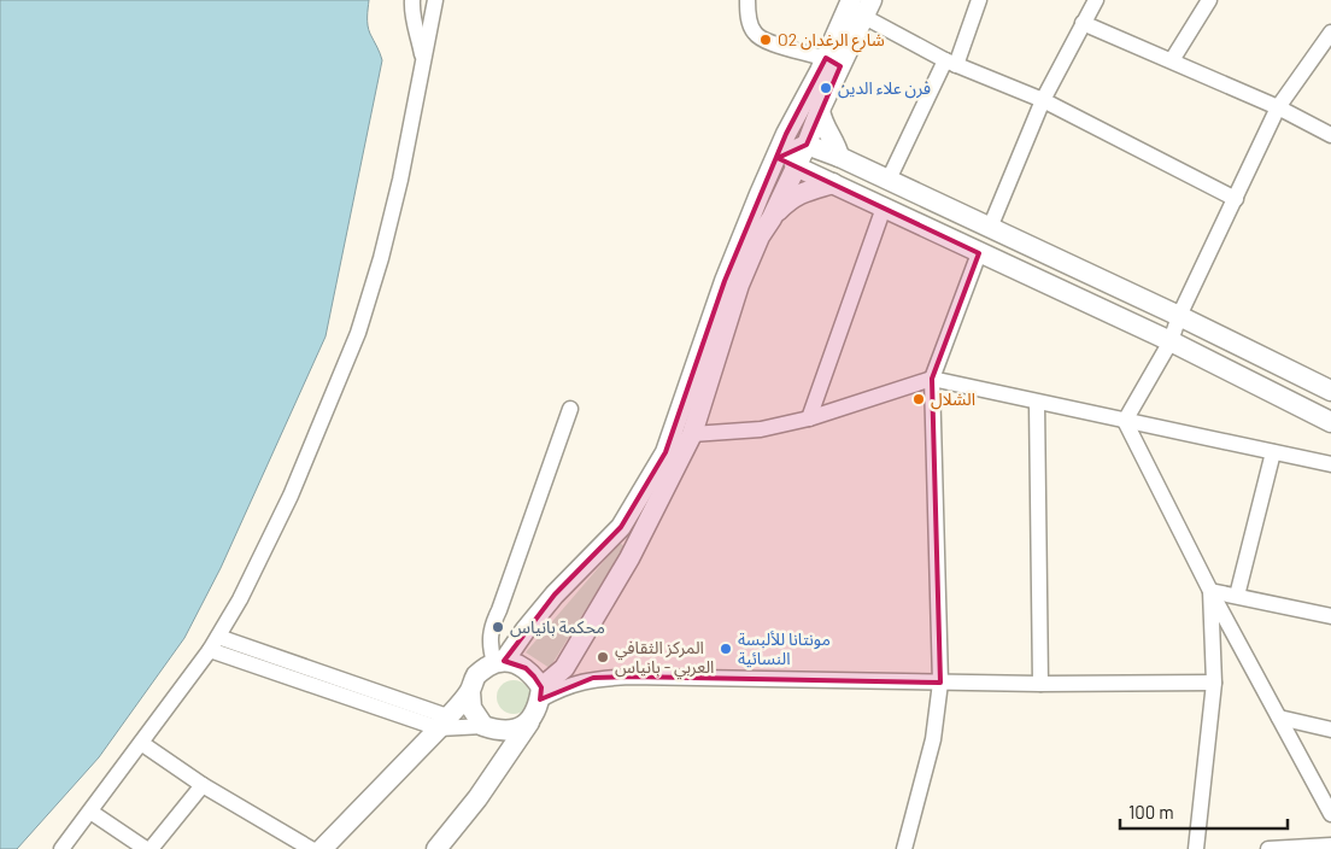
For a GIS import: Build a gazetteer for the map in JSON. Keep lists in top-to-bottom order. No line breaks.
{"places":["O2 شارع الرغدان","فرن علاء الدين","الشلال","محكمة بانياس","مونتانا للألبسة النسائية","المركز الثقافي العربي - بانياس"],"scale_bar":"100 m"}
